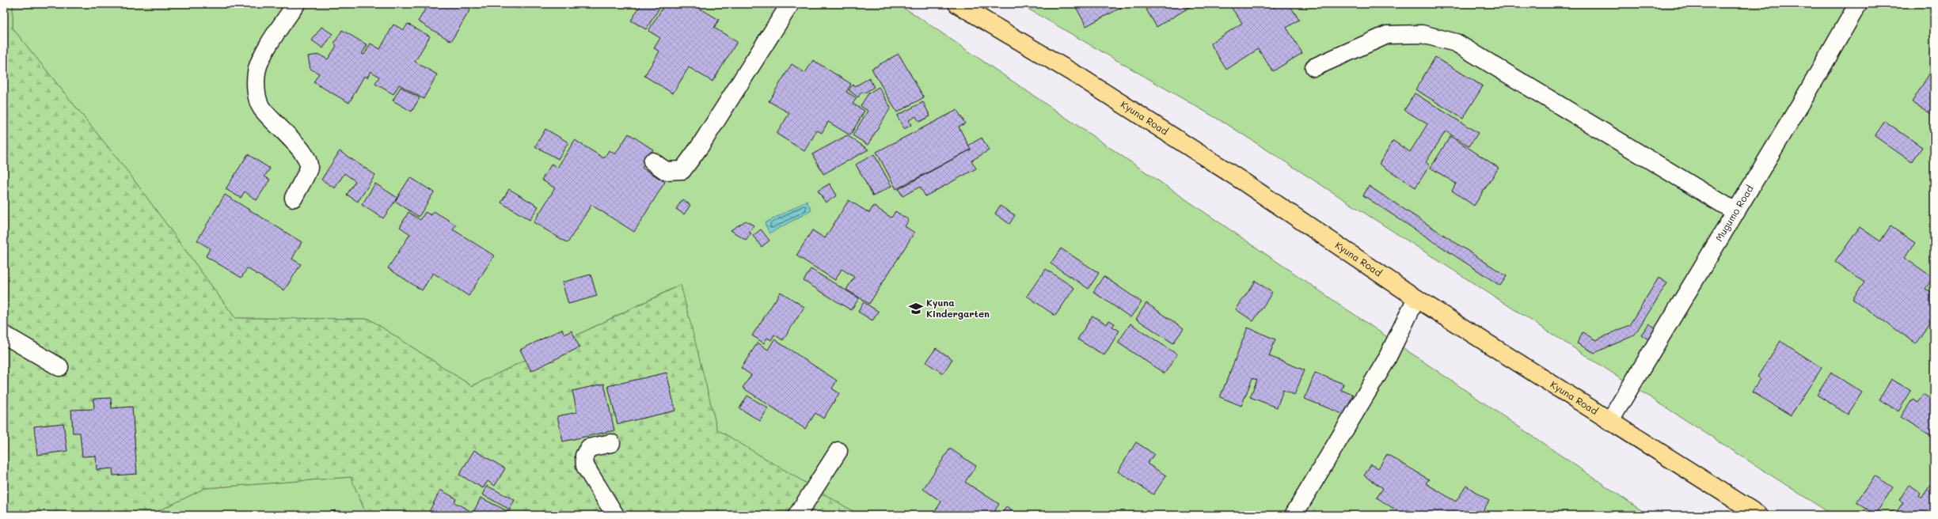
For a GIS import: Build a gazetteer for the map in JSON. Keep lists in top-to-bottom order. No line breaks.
{"streets":{"main road":["Kyuna Road"],"street":["Mugumo Road"]},"crossings":[["Kyuna Road","Mugumo Road"]],"places":{"school or university":["Kyuna Kindergarten"]}}
